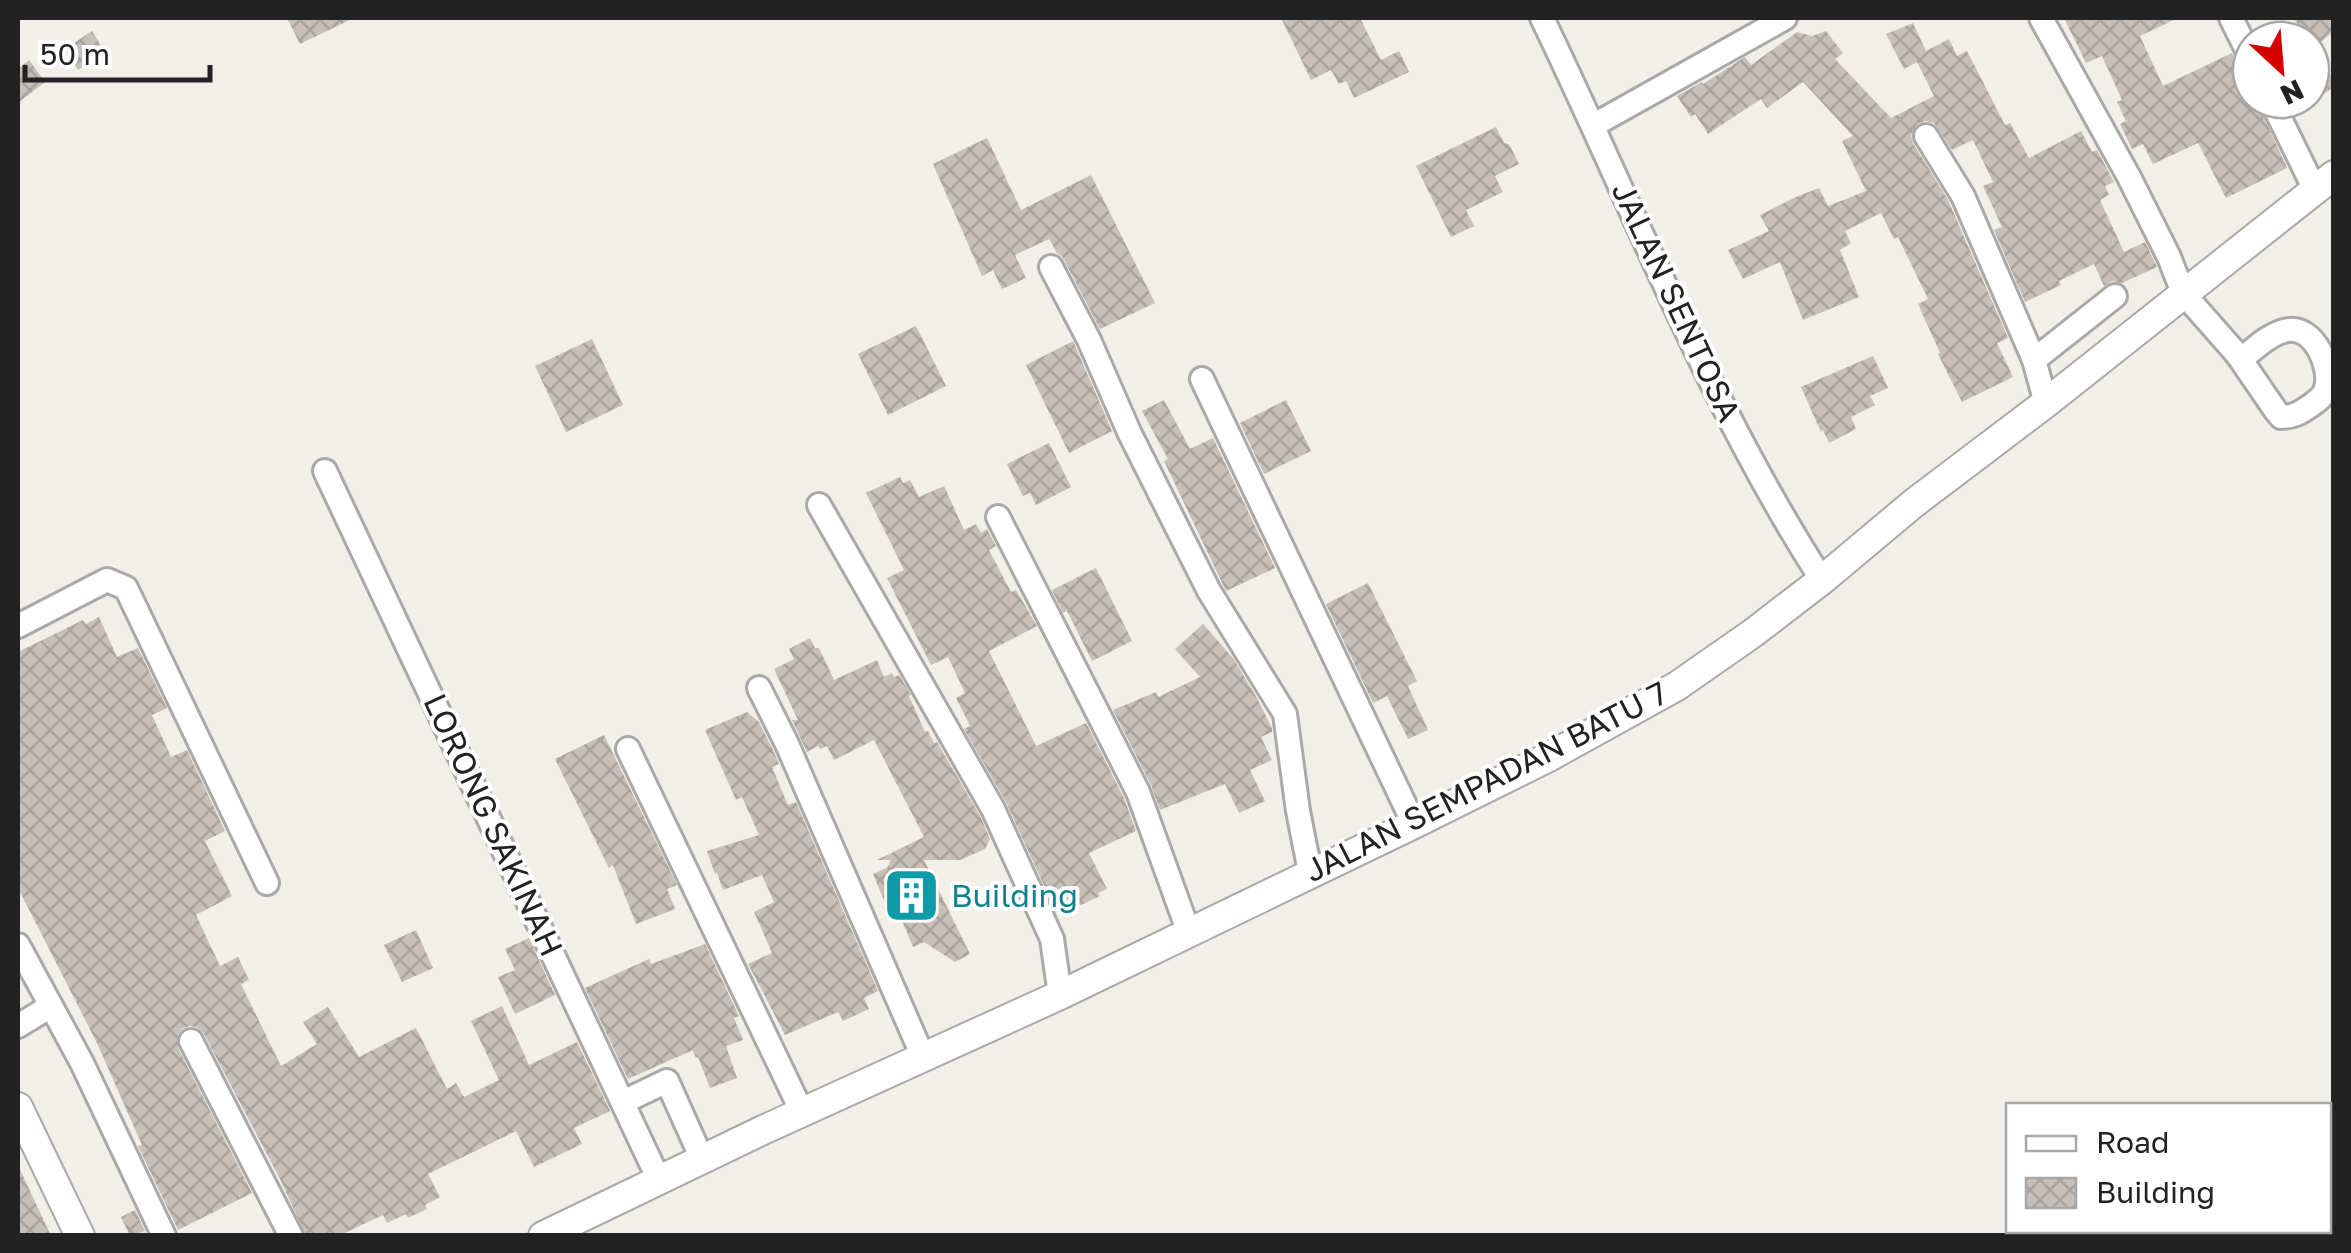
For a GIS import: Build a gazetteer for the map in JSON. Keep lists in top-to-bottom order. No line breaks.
{"streets":{"street":["JALAN SENTOSA","JALAN SEMPADAN BATU 7","LORONG SAKINAH"]},"crossings":[["JALAN SENTOSA","JALAN SEMPADAN BATU 7"],["JALAN SEMPADAN BATU 7","LORONG SAKINAH"]],"places":{"building":["Building"]},"legend":["Road","Building"],"scale_bar":"50 m","north":"bottom right"}
